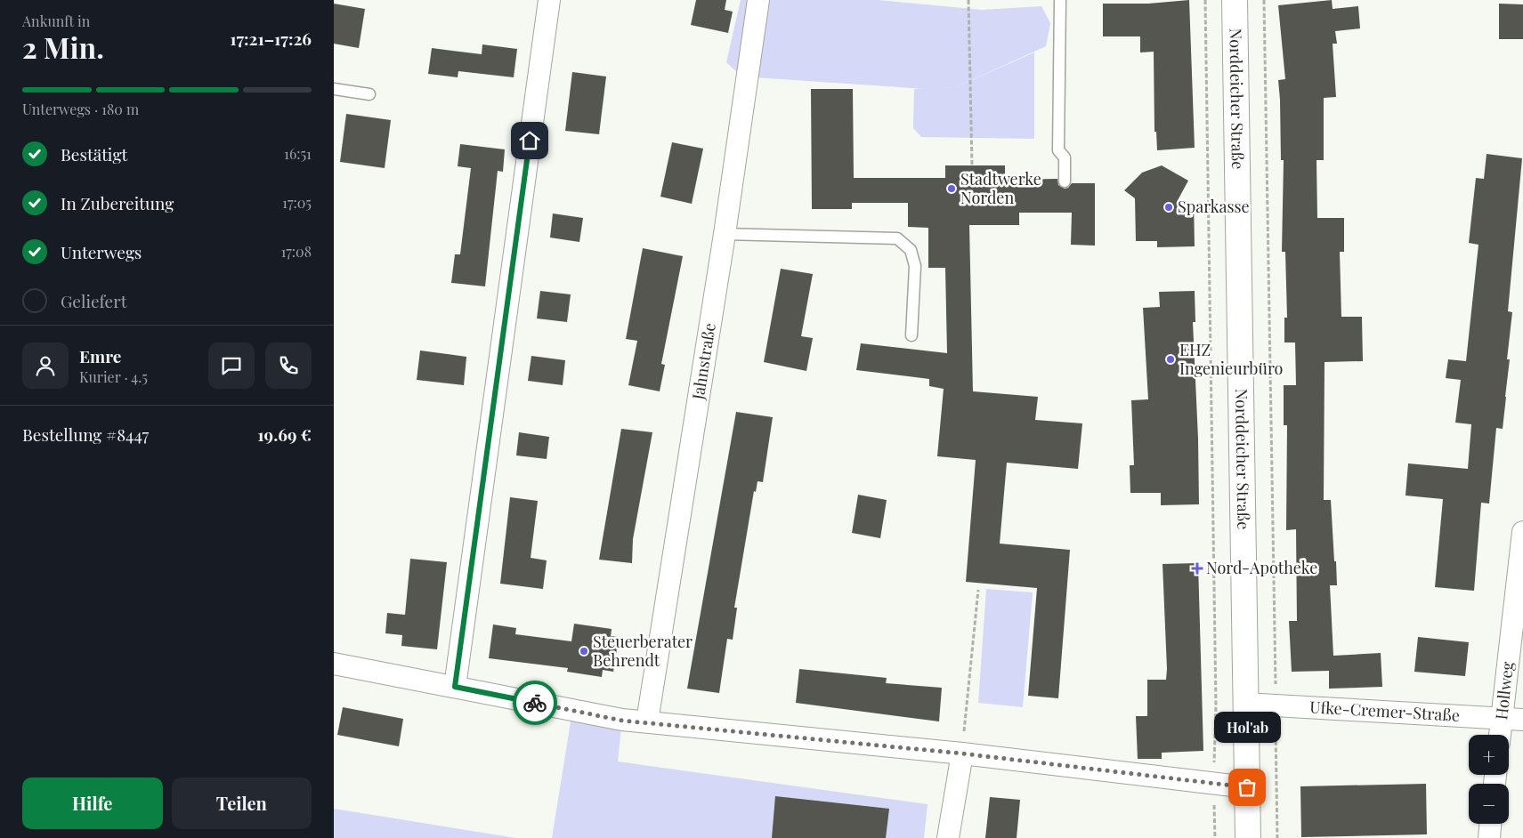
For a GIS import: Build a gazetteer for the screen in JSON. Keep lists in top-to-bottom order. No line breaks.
{"streets":{"main road":["Norddeicher Straße"],"street":["Jahnstraße","Hollweg","Ufke-Cremer-Straße"]},"crossings":[["Norddeicher Straße","Ufke-Cremer-Straße"],["Hollweg","Ufke-Cremer-Straße"]],"places":{"other":["Stadtwerke Norden","Sparkasse","EHZ Ingenieurbüro","Steuerberater Behrendt","Hol'ab"],"health":["Nord-Apotheke"]},"page":{"heading":["2 Min.","Ankunft in","17:21–17:26"],"panel":["Emre","Kurier · 4.5","Bestellung #8447","19.69 €"],"bar":"Unterwegs · 180 m","list":[["Bestätigt","16:51"],["In Zubereitung","17:05"],["Unterwegs","17:08"],"Geliefert"],"bubble":"Hol'ab","map_buttons":["+","−"],"buttons":["Hilfe","Teilen"]}}
